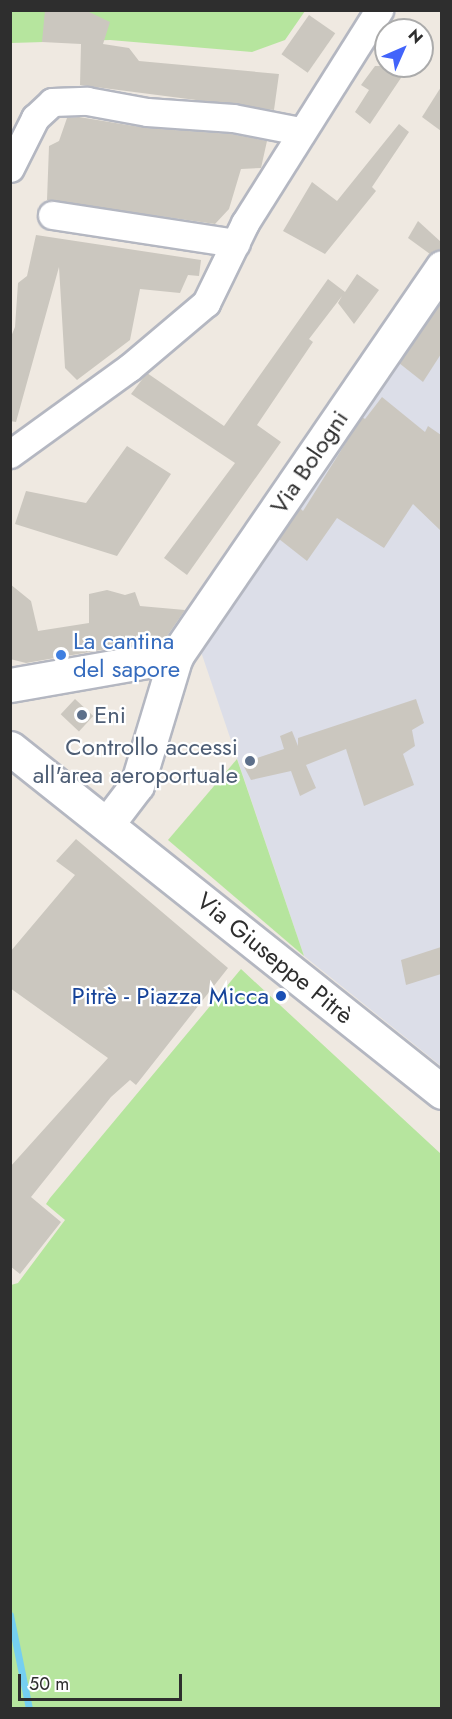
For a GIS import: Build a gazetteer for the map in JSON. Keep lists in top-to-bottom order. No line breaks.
{"streets":{"street":["Via Bologni","Via Giuseppe Pitrè"]},"crossings":[["Via Bologni","Via Giuseppe Pitrè"]],"places":["La cantina del sapore","Eni","Controllo accessi all'area aeroportuale","Pitrè - Piazza Micca"],"scale_bar":"50 m","north":"top right"}
